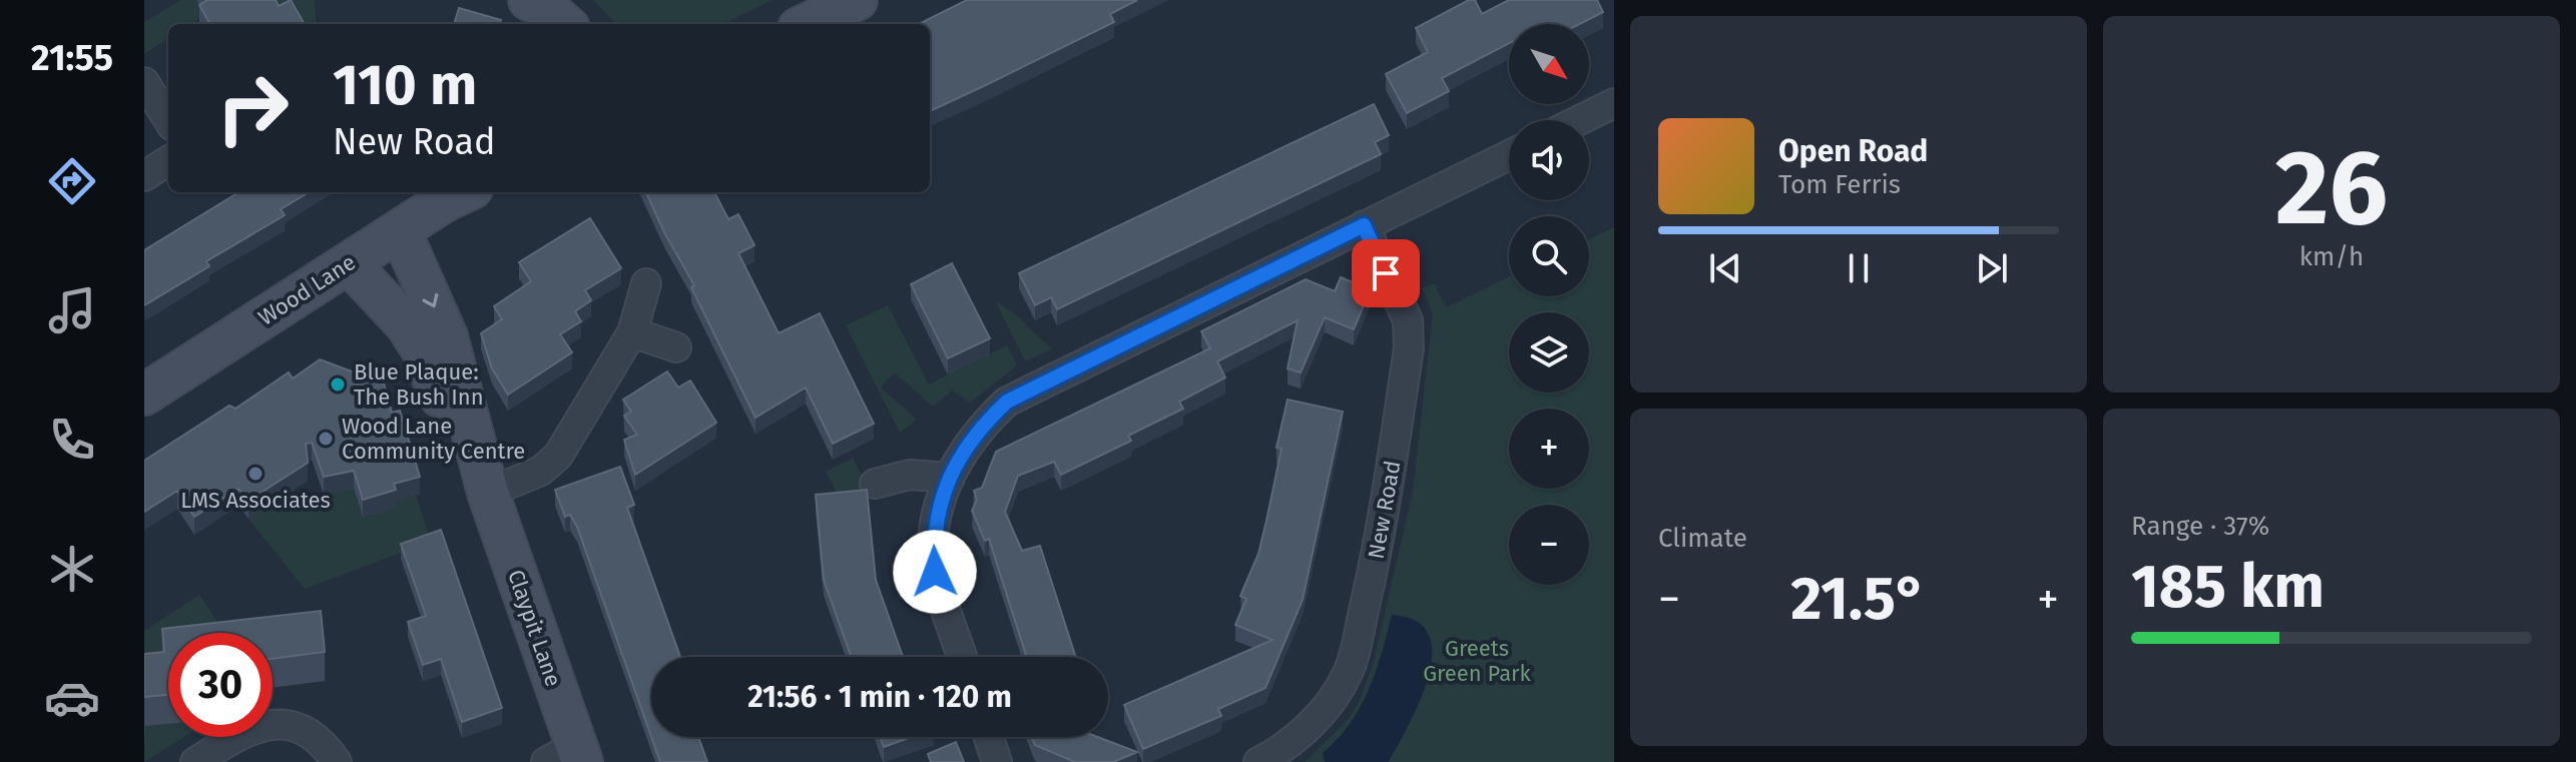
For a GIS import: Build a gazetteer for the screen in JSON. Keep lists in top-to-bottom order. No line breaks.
{"streets":{"street":["Wood Lane","New Road","Claypit Lane"]},"crossings":[["Wood Lane","Claypit Lane"]],"parks":["Greets Green Park"],"places":["Blue Plaque: The Bush Inn","Wood Lane Community Centre","LMS Associates"],"north":"bottom right","page":{"tabs":"21:55","tile":[["26","km/h"],"Climate",["Range · 37%","185 km"]],"map_buttons":["+","−"],"turn":["110 m","New Road"],"song":["Open Road","Tom Ferris"],"heat":["−","21.5°","+"],"limit":"30","trip":"21:56 · 1 min · 120 m"}}
